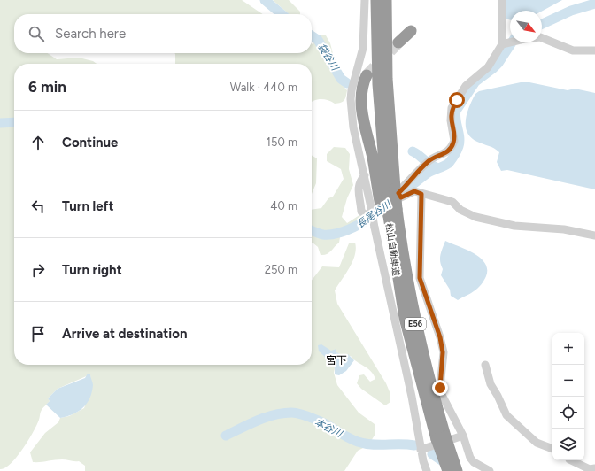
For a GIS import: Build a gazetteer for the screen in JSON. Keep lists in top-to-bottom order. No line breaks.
{"streets":{"highway":["松山自動車道","E56"]},"districts":["宮下"],"water":["袋谷川","長尾谷川","本谷川"],"north":"bottom right","page":{"search":"Search here","heading":["6 min","Walk · 440 m"],"list":[["Continue","150 m"],["Turn left","40 m"],["Turn right","250 m"],"Arrive at destination"],"map_buttons":["+","−"]}}
